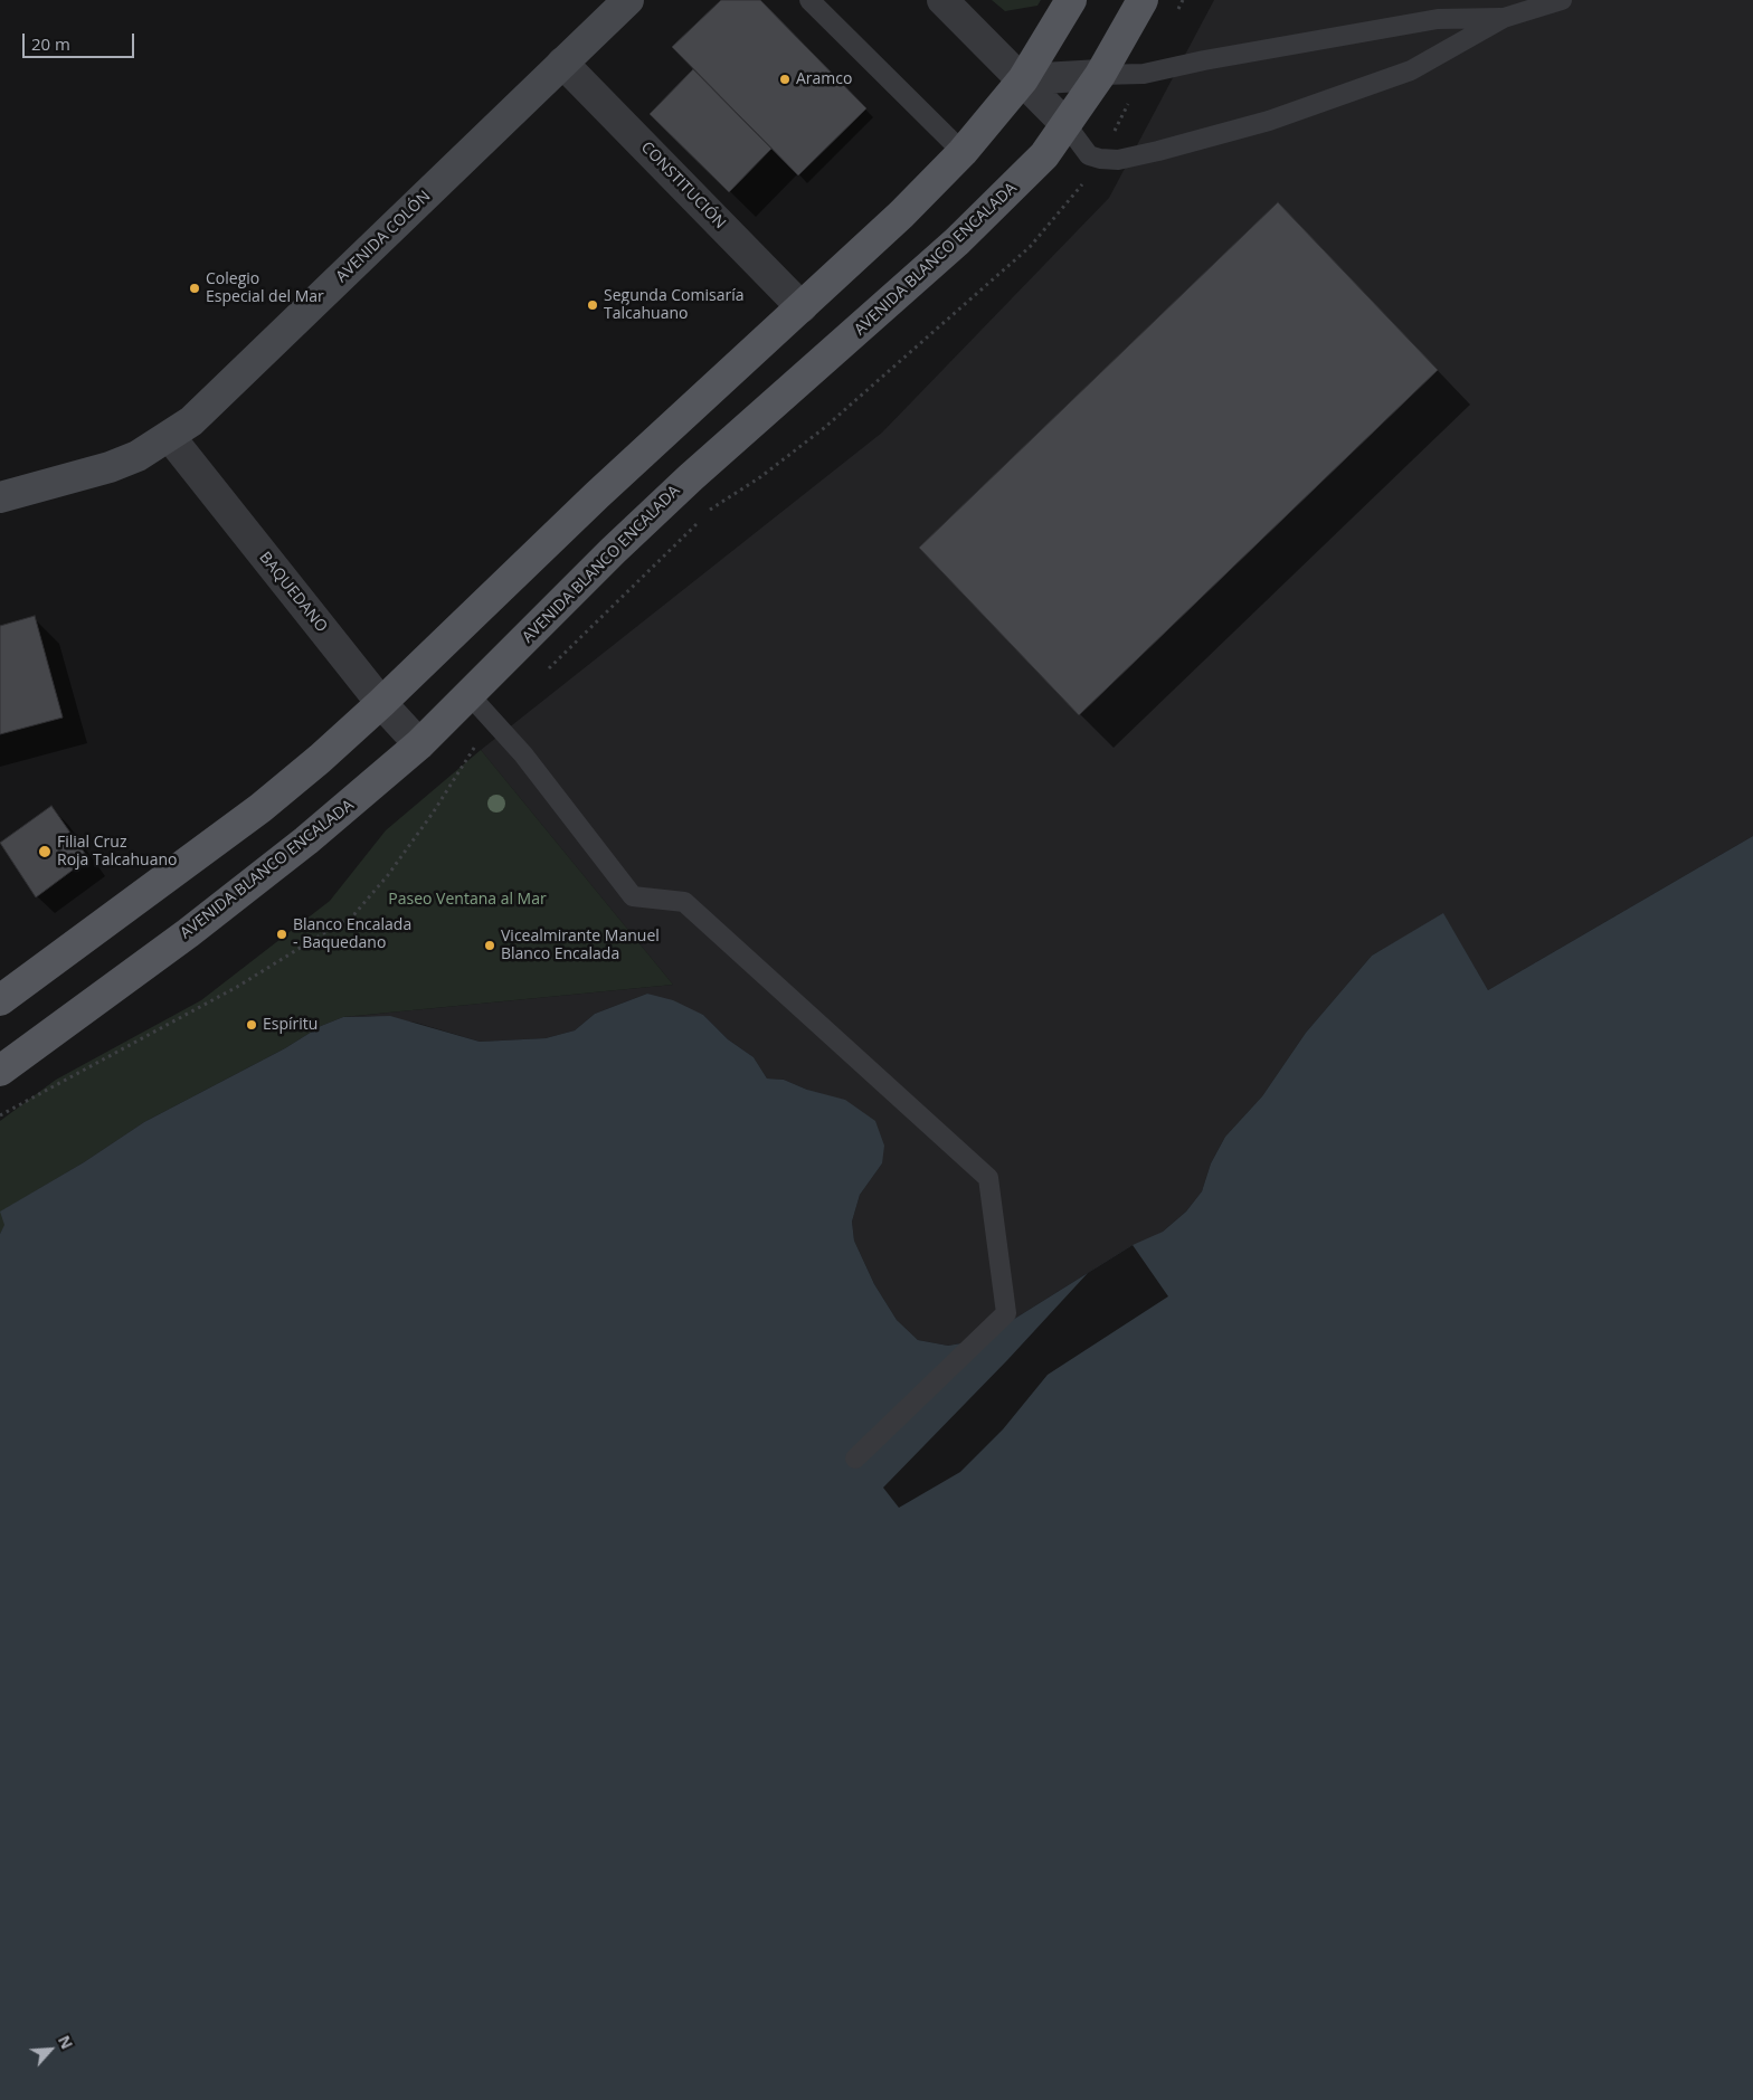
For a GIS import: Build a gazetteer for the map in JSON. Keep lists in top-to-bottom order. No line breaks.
{"streets":{"main road":["AVENIDA COLÓN","AVENIDA BLANCO ENCALADA"],"street":["CONSTITUCIÓN","BAQUEDANO"]},"crossings":[["CONSTITUCIÓN","AVENIDA COLÓN"],["AVENIDA COLÓN","BAQUEDANO"],["AVENIDA BLANCO ENCALADA","BAQUEDANO"]],"parks":["Paseo Ventana al Mar"],"places":["Aramco","Colegio Especial del Mar","Segunda Comisaría Talcahuano","Filial Cruz Roja Talcahuano","Blanco Encalada - Baquedano","Vicealmirante Manuel Blanco Encalada","Espíritu"],"scale_bar":"20 m","north":"top right"}
